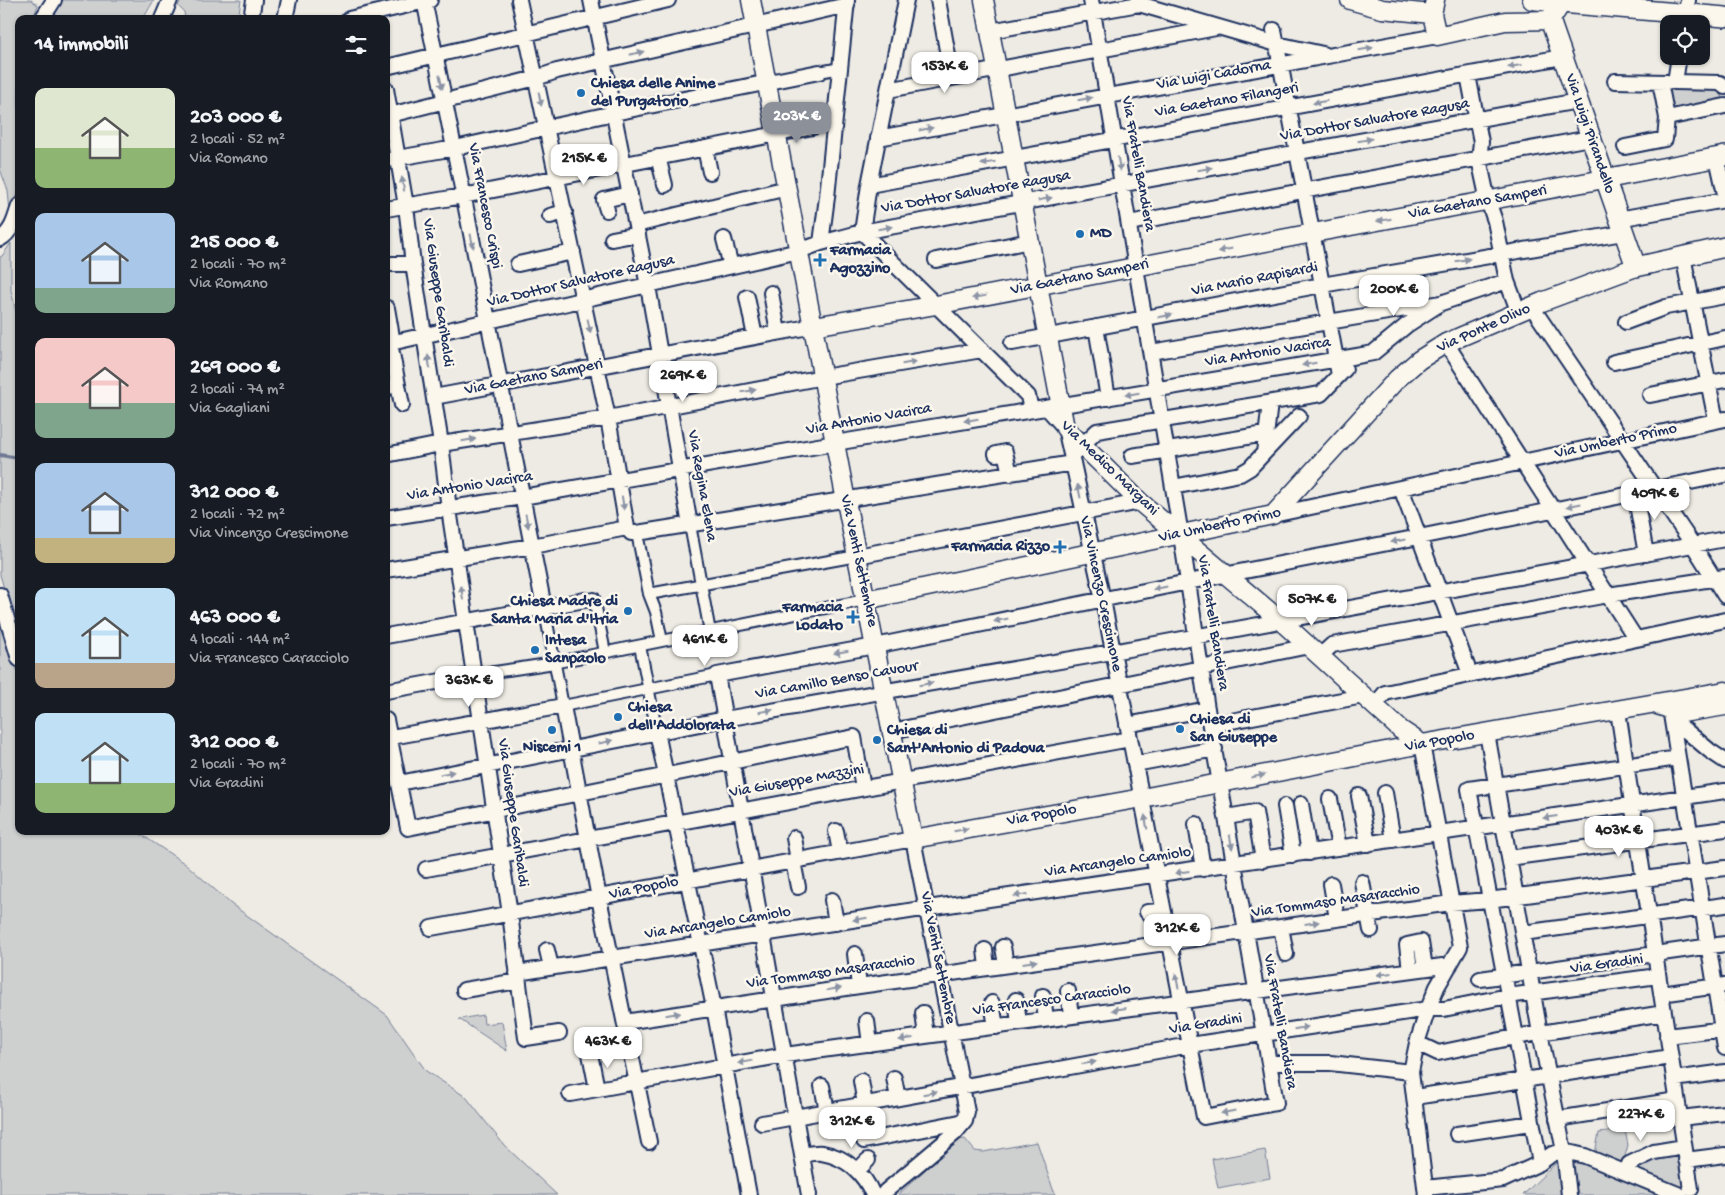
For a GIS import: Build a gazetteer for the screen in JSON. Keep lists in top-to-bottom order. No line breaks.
{"streets":{"main road":["Via Luigi Pirandello","Via Gaetano Samperi","Via Ponte Olivo"],"street":["Via Luigi Cadorna","Via Gaetano Filangeri","Via Dottor Salvatore Ragusa","Via Fratelli Bandiera","Via Francesco Crispi","Via Mario Rapisardi","Via Giuseppe Garibaldi","Via Antonio Vacirca","Via Umberto Primo","Via Medico Margani","Via Regina Elena","Via Venti Settembre","Via Vincenzo Crescimone","Via Camillo Benso Cavour","Via Popolo","Via Giuseppe Mazzini","Via Arcangelo Camiolo","Via Tommaso Masaracchio","Via Gradini","Via Francesco Caracciolo"]},"crossings":[["Via Luigi Cadorna","Via Luigi Pirandello"],["Via Luigi Cadorna","Via Fratelli Bandiera"],["Via Gaetano Filangeri","Via Luigi Pirandello"],["Via Gaetano Filangeri","Via Fratelli Bandiera"],["Via Dottor Salvatore Ragusa","Via Luigi Pirandello"],["Via Dottor Salvatore Ragusa","Via Fratelli Bandiera"],["Via Dottor Salvatore Ragusa","Via Francesco Crispi"],["Via Dottor Salvatore Ragusa","Via Giuseppe Garibaldi"],["Via Dottor Salvatore Ragusa","Via Regina Elena"],["Via Dottor Salvatore Ragusa","Via Venti Settembre"],["Via Luigi Pirandello","Via Gaetano Samperi"],["Via Luigi Pirandello","Via Mario Rapisardi"],["Via Luigi Pirandello","Via Ponte Olivo"],["Via Fratelli Bandiera","Via Gaetano Samperi"],["Via Fratelli Bandiera","Via Mario Rapisardi"],["Via Fratelli Bandiera","Via Antonio Vacirca"],["Via Fratelli Bandiera","Via Umberto Primo"],["Via Fratelli Bandiera","Via Medico Margani"],["Via Fratelli Bandiera","Via Vincenzo Crescimone"],["Via Fratelli Bandiera","Via Camillo Benso Cavour"],["Via Fratelli Bandiera","Via Popolo"],["Via Fratelli Bandiera","Via Giuseppe Mazzini"],["Via Fratelli Bandiera","Via Arcangelo Camiolo"],["Via Fratelli Bandiera","Via Tommaso Masaracchio"],["Via Fratelli Bandiera","Via Gradini"],["Via Fratelli Bandiera","Via Francesco Caracciolo"],["Via Gaetano Samperi","Via Francesco Crispi"],["Via Gaetano Samperi","Via Giuseppe Garibaldi"],["Via Gaetano Samperi","Via Regina Elena"],["Via Gaetano Samperi","Via Venti Settembre"],["Via Francesco Crispi","Via Antonio Vacirca"],["Via Francesco Crispi","Via Umberto Primo"],["Via Giuseppe Garibaldi","Via Antonio Vacirca"],["Via Giuseppe Garibaldi","Via Umberto Primo"],["Via Giuseppe Garibaldi","Via Camillo Benso Cavour"],["Via Giuseppe Garibaldi","Via Popolo"],["Via Giuseppe Garibaldi","Via Giuseppe Mazzini"],["Via Giuseppe Garibaldi","Via Arcangelo Camiolo"],["Via Ponte Olivo","Via Umberto Primo"],["Via Antonio Vacirca","Via Medico Margani"],["Via Antonio Vacirca","Via Regina Elena"],["Via Antonio Vacirca","Via Venti Settembre"],["Via Umberto Primo","Via Medico Margani"],["Via Umberto Primo","Via Regina Elena"],["Via Umberto Primo","Via Venti Settembre"],["Via Umberto Primo","Via Vincenzo Crescimone"],["Via Medico Margani","Via Vincenzo Crescimone"],["Via Medico Margani","Via Camillo Benso Cavour"],["Via Medico Margani","Via Popolo"],["Via Venti Settembre","Via Camillo Benso Cavour"],["Via Venti Settembre","Via Popolo"],["Via Venti Settembre","Via Giuseppe Mazzini"],["Via Venti Settembre","Via Arcangelo Camiolo"],["Via Venti Settembre","Via Tommaso Masaracchio"],["Via Venti Settembre","Via Gradini"],["Via Venti Settembre","Via Francesco Caracciolo"],["Via Vincenzo Crescimone","Via Camillo Benso Cavour"],["Via Vincenzo Crescimone","Via Popolo"],["Via Vincenzo Crescimone","Via Giuseppe Mazzini"],["Via Vincenzo Crescimone","Via Arcangelo Camiolo"],["Via Vincenzo Crescimone","Via Tommaso Masaracchio"],["Via Vincenzo Crescimone","Via Gradini"],["Via Vincenzo Crescimone","Via Francesco Caracciolo"]],"one_way":["Via Gaetano Samperi","Via Vincenzo Crescimone","Via Tommaso Masaracchio"],"places":{"other":["Chiesa delle Anime del Purgatorio","MD","Chiesa Madre di Santa Maria d'Itria","Intesa Sanpaolo","Chiesa dell'Addolorata","Chiesa di San Giuseppe","Niscemi 1","Chiesa di Sant'Antonio di Padova"],"health":["Farmacia Agozzino","Farmacia Rizzo","Farmacia Lodato"]},"page":{"heading":"14 immobili","price":["153K €","203K €","215K €","200K €","269K €","409K €","507K €","461K €","363K €","403K €","312K €","463K €","227K €","312K €"],"list":[{"name":"203 000 €","note":"2 locali · 52 m² · Via Romano"},{"name":"215 000 €","note":"2 locali · 70 m² · Via Romano"},{"name":"269 000 €","note":"2 locali · 74 m² · Via Gagliani"},{"name":"312 000 €","note":"2 locali · 72 m² · Via Vincenzo Crescimone"},{"name":"463 000 €","note":"4 locali · 144 m² · Via Francesco Caracciolo"},{"name":"312 000 €","note":"2 locali · 70 m² · Via Gradini"}]}}
